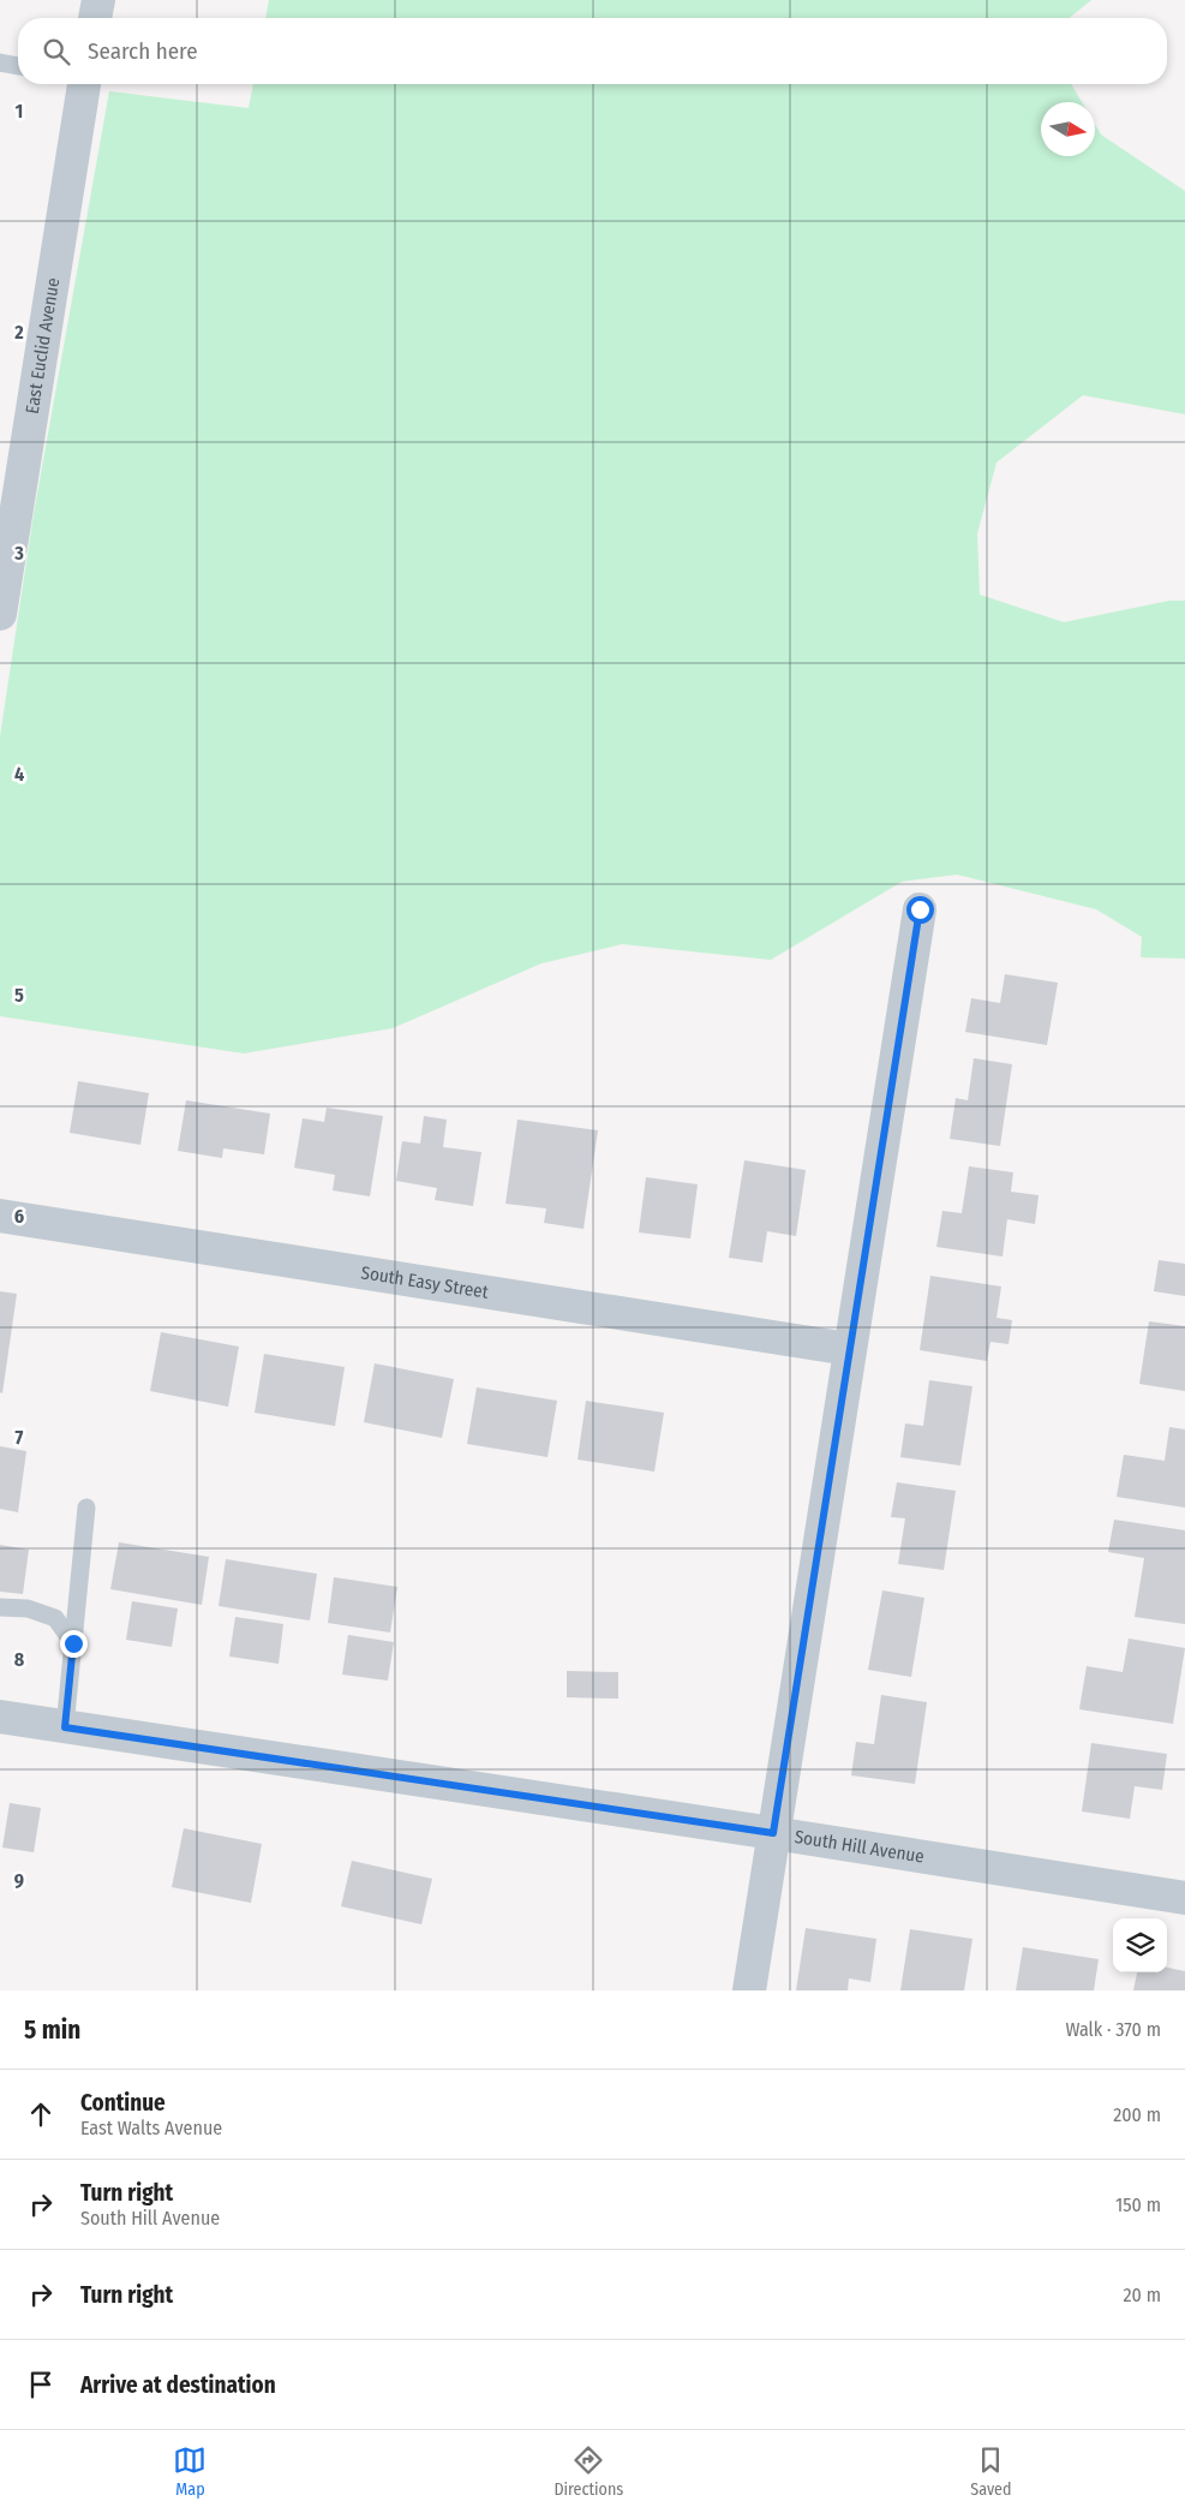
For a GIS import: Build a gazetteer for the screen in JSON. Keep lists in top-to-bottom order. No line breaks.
{"streets":{"street":["East Euclid Avenue","South Easy Street","South Hill Avenue"]},"north":"right","page":{"search":"Search here","heading":["5 min","Walk · 370 m"],"list":[["Continue","East Walts Avenue","200 m"],["Turn right","South Hill Avenue","150 m"],["Turn right","20 m"],"Arrive at destination"],"nav":["Map","Directions","Saved"]},"grid":{"rows":["1","2","3","4","5","6","7","8","9"]}}
